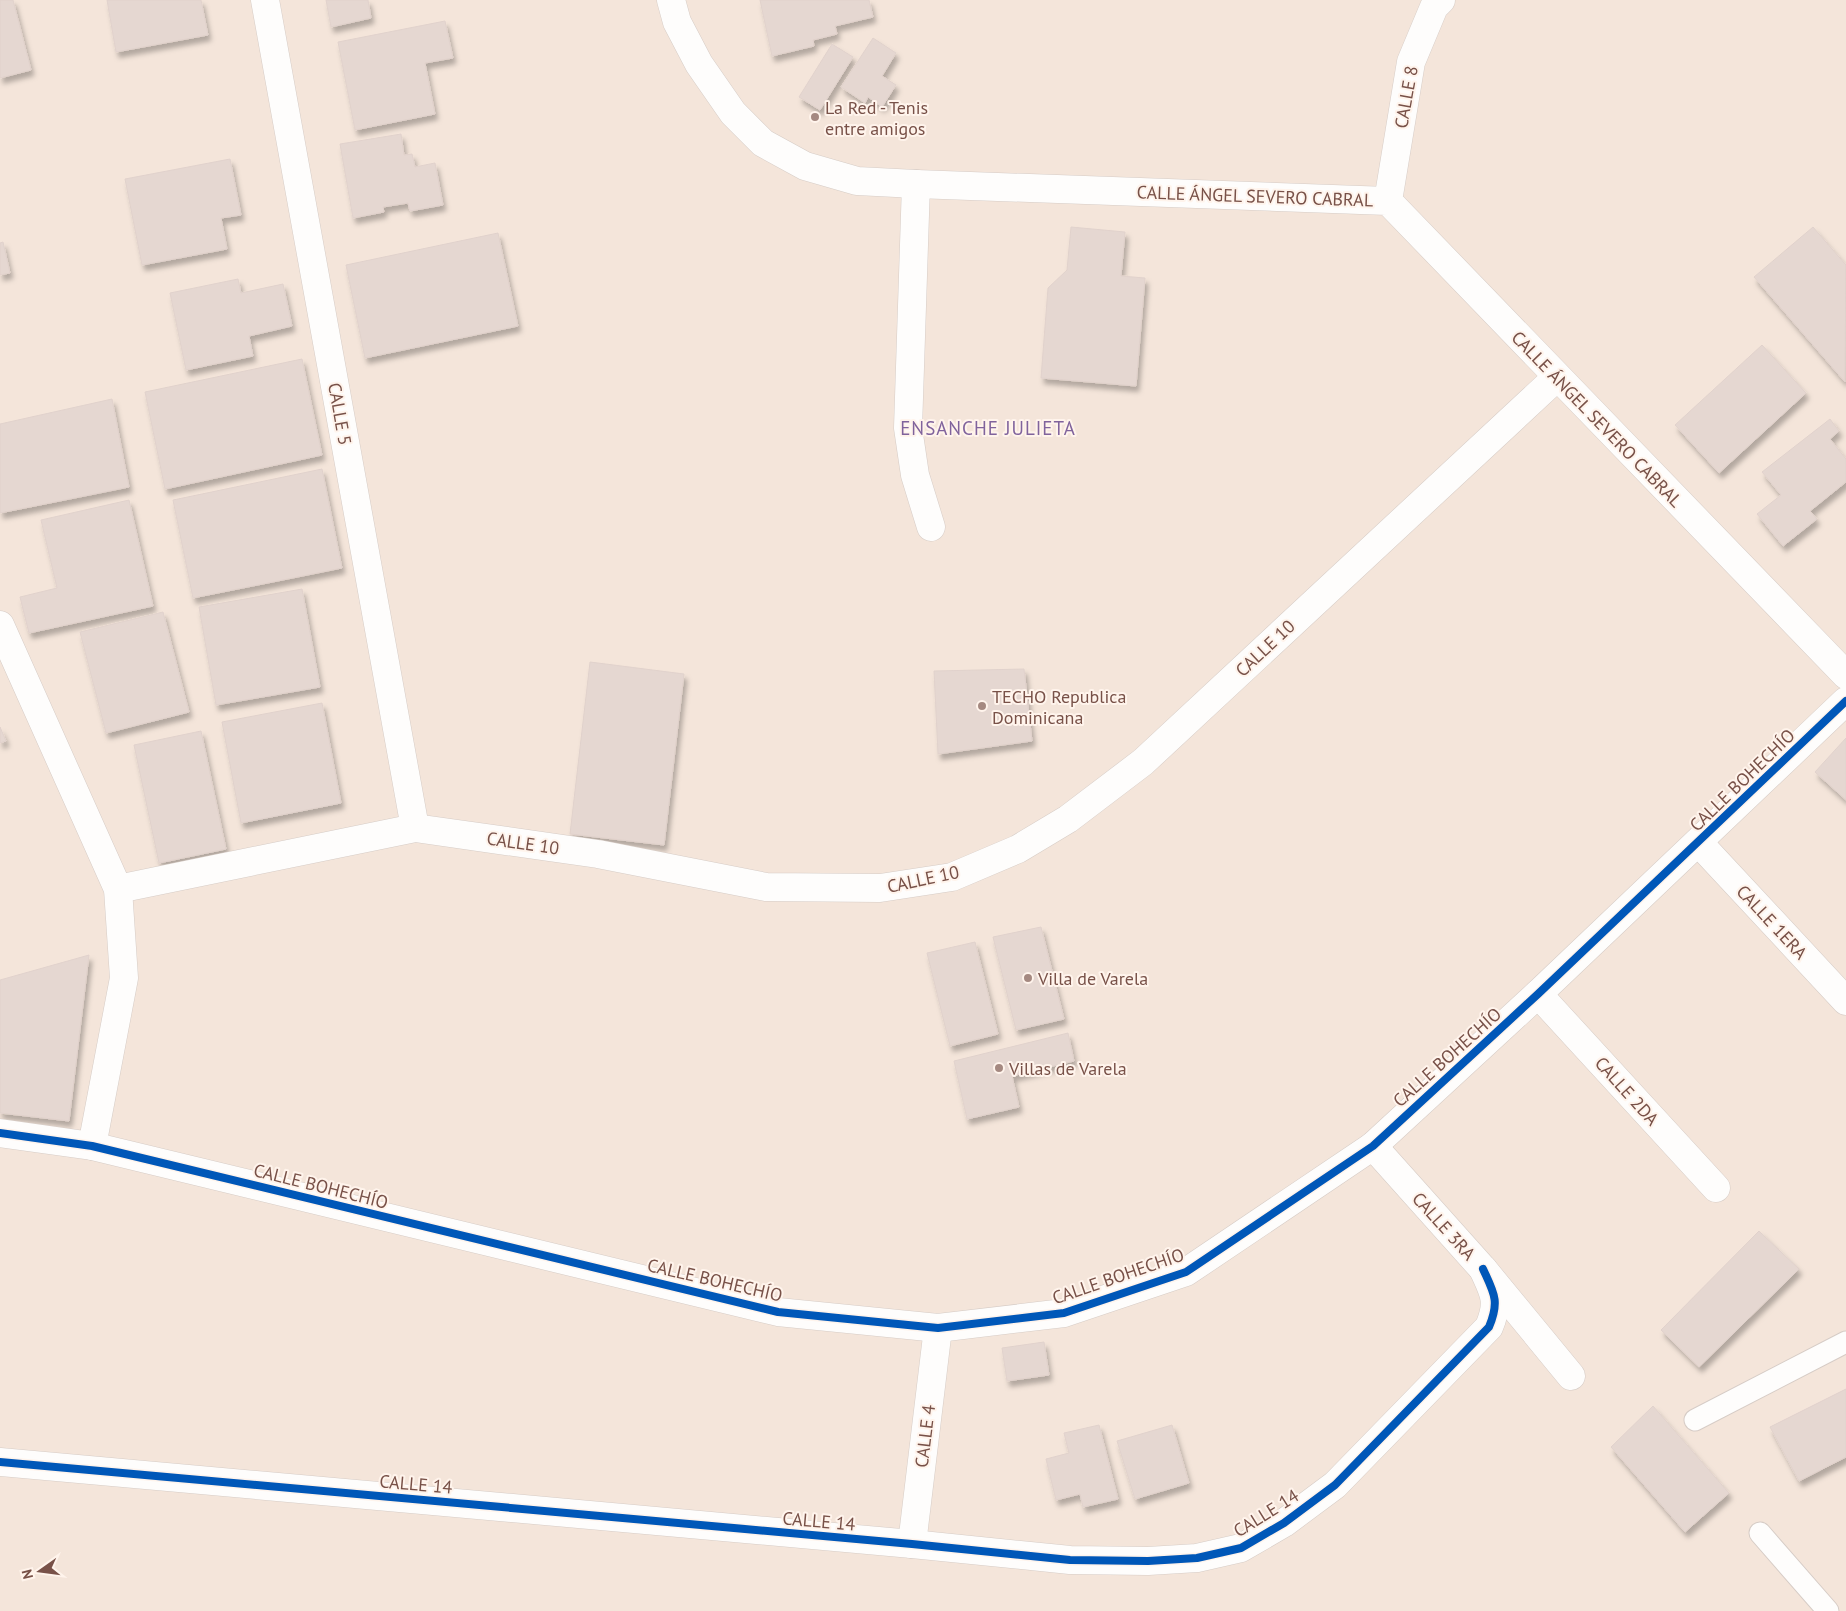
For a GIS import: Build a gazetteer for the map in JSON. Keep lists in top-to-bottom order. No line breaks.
{"streets":{"street":["CALLE 8","CALLE ÁNGEL SEVERO CABRAL","CALLE 5","CALLE 10","CALLE BOHECHÍO","CALLE 1ERA","CALLE 2DA","CALLE 3RA","CALLE 4","CALLE 14"]},"crossings":[["CALLE 8","CALLE ÁNGEL SEVERO CABRAL"],["CALLE ÁNGEL SEVERO CABRAL","CALLE 10"],["CALLE 5","CALLE 10"],["CALLE BOHECHÍO","CALLE 1ERA"],["CALLE BOHECHÍO","CALLE 2DA"],["CALLE BOHECHÍO","CALLE 3RA"],["CALLE BOHECHÍO","CALLE 4"],["CALLE 3RA","CALLE 14"],["CALLE 4","CALLE 14"]],"districts":["ENSANCHE JULIETA"],"places":["La Red - Tenis entre amigos","TECHO Republica Dominicana","Villa de Varela","Villas de Varela"],"north":"left"}
